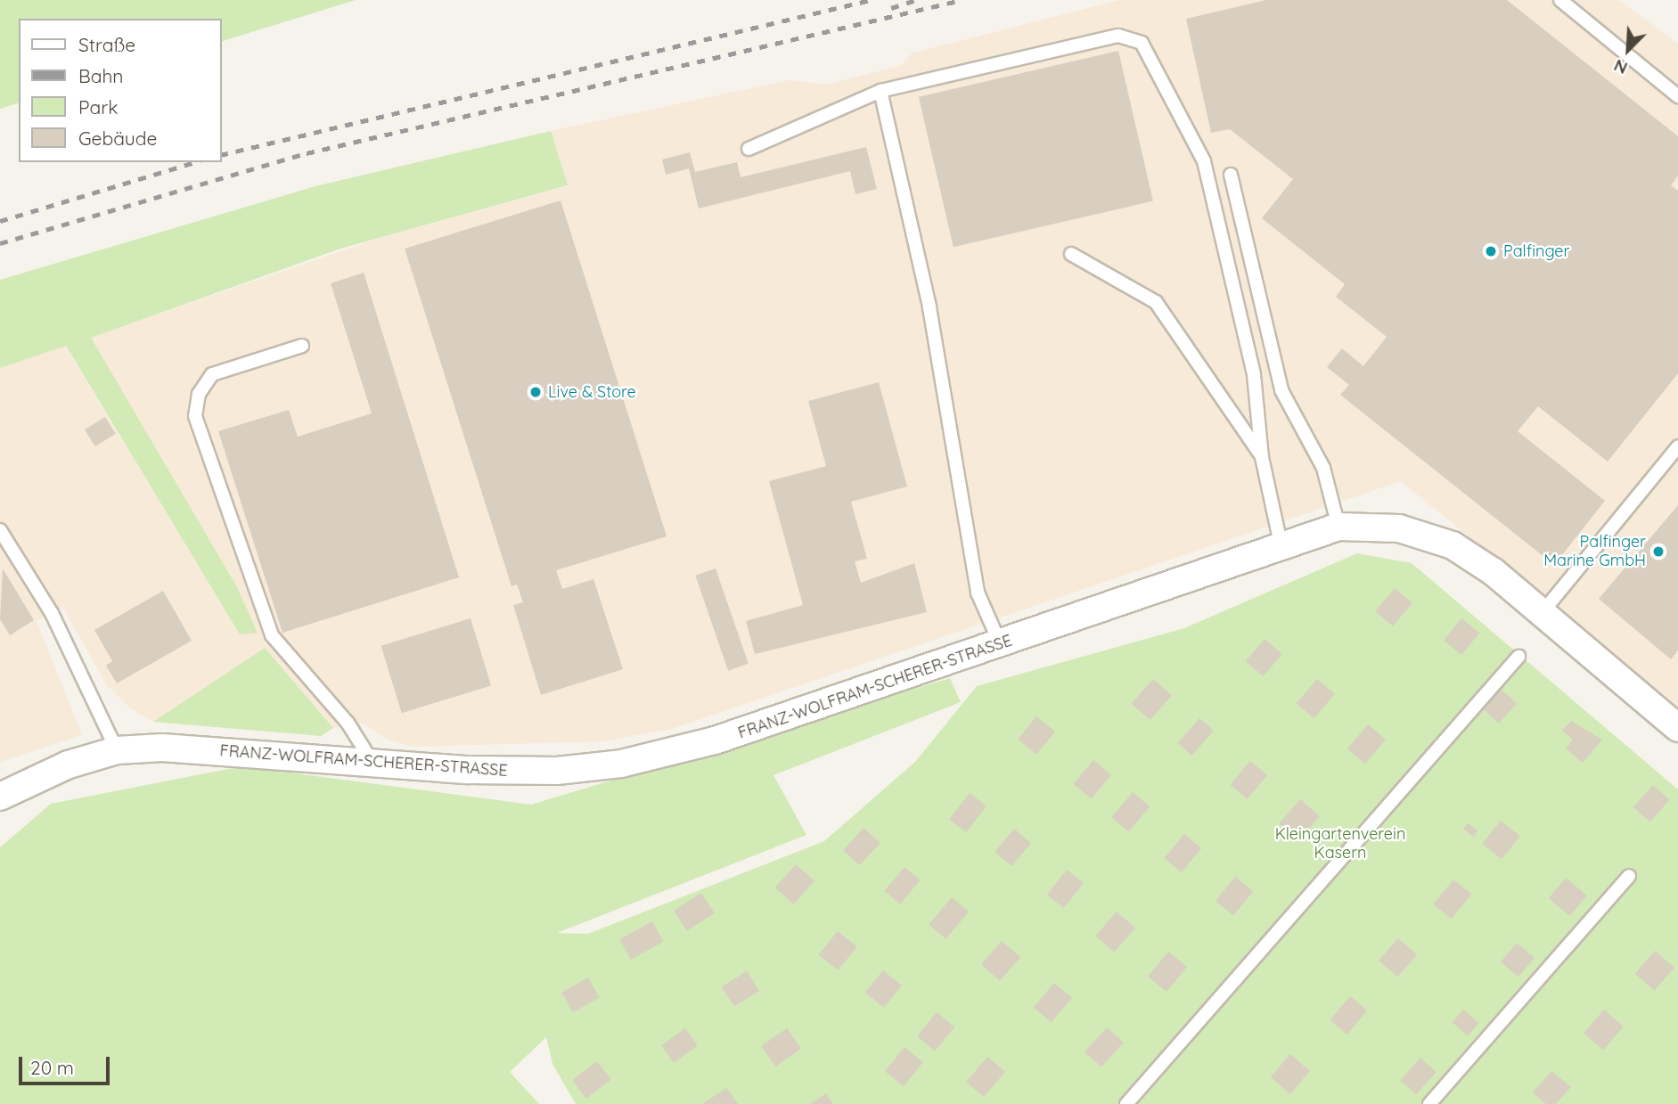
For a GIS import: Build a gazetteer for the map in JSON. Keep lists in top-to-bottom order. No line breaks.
{"streets":{"street":["FRANZ-WOLFRAM-SCHERER-STRASSE"]},"parks":["Kleingartenverein Kasern"],"places":["Palfinger","Live & Store","Palfinger Marine GmbH"],"legend":["Straße","Bahn","Park","Gebäude"],"scale_bar":"20 m","north":"bottom left"}
